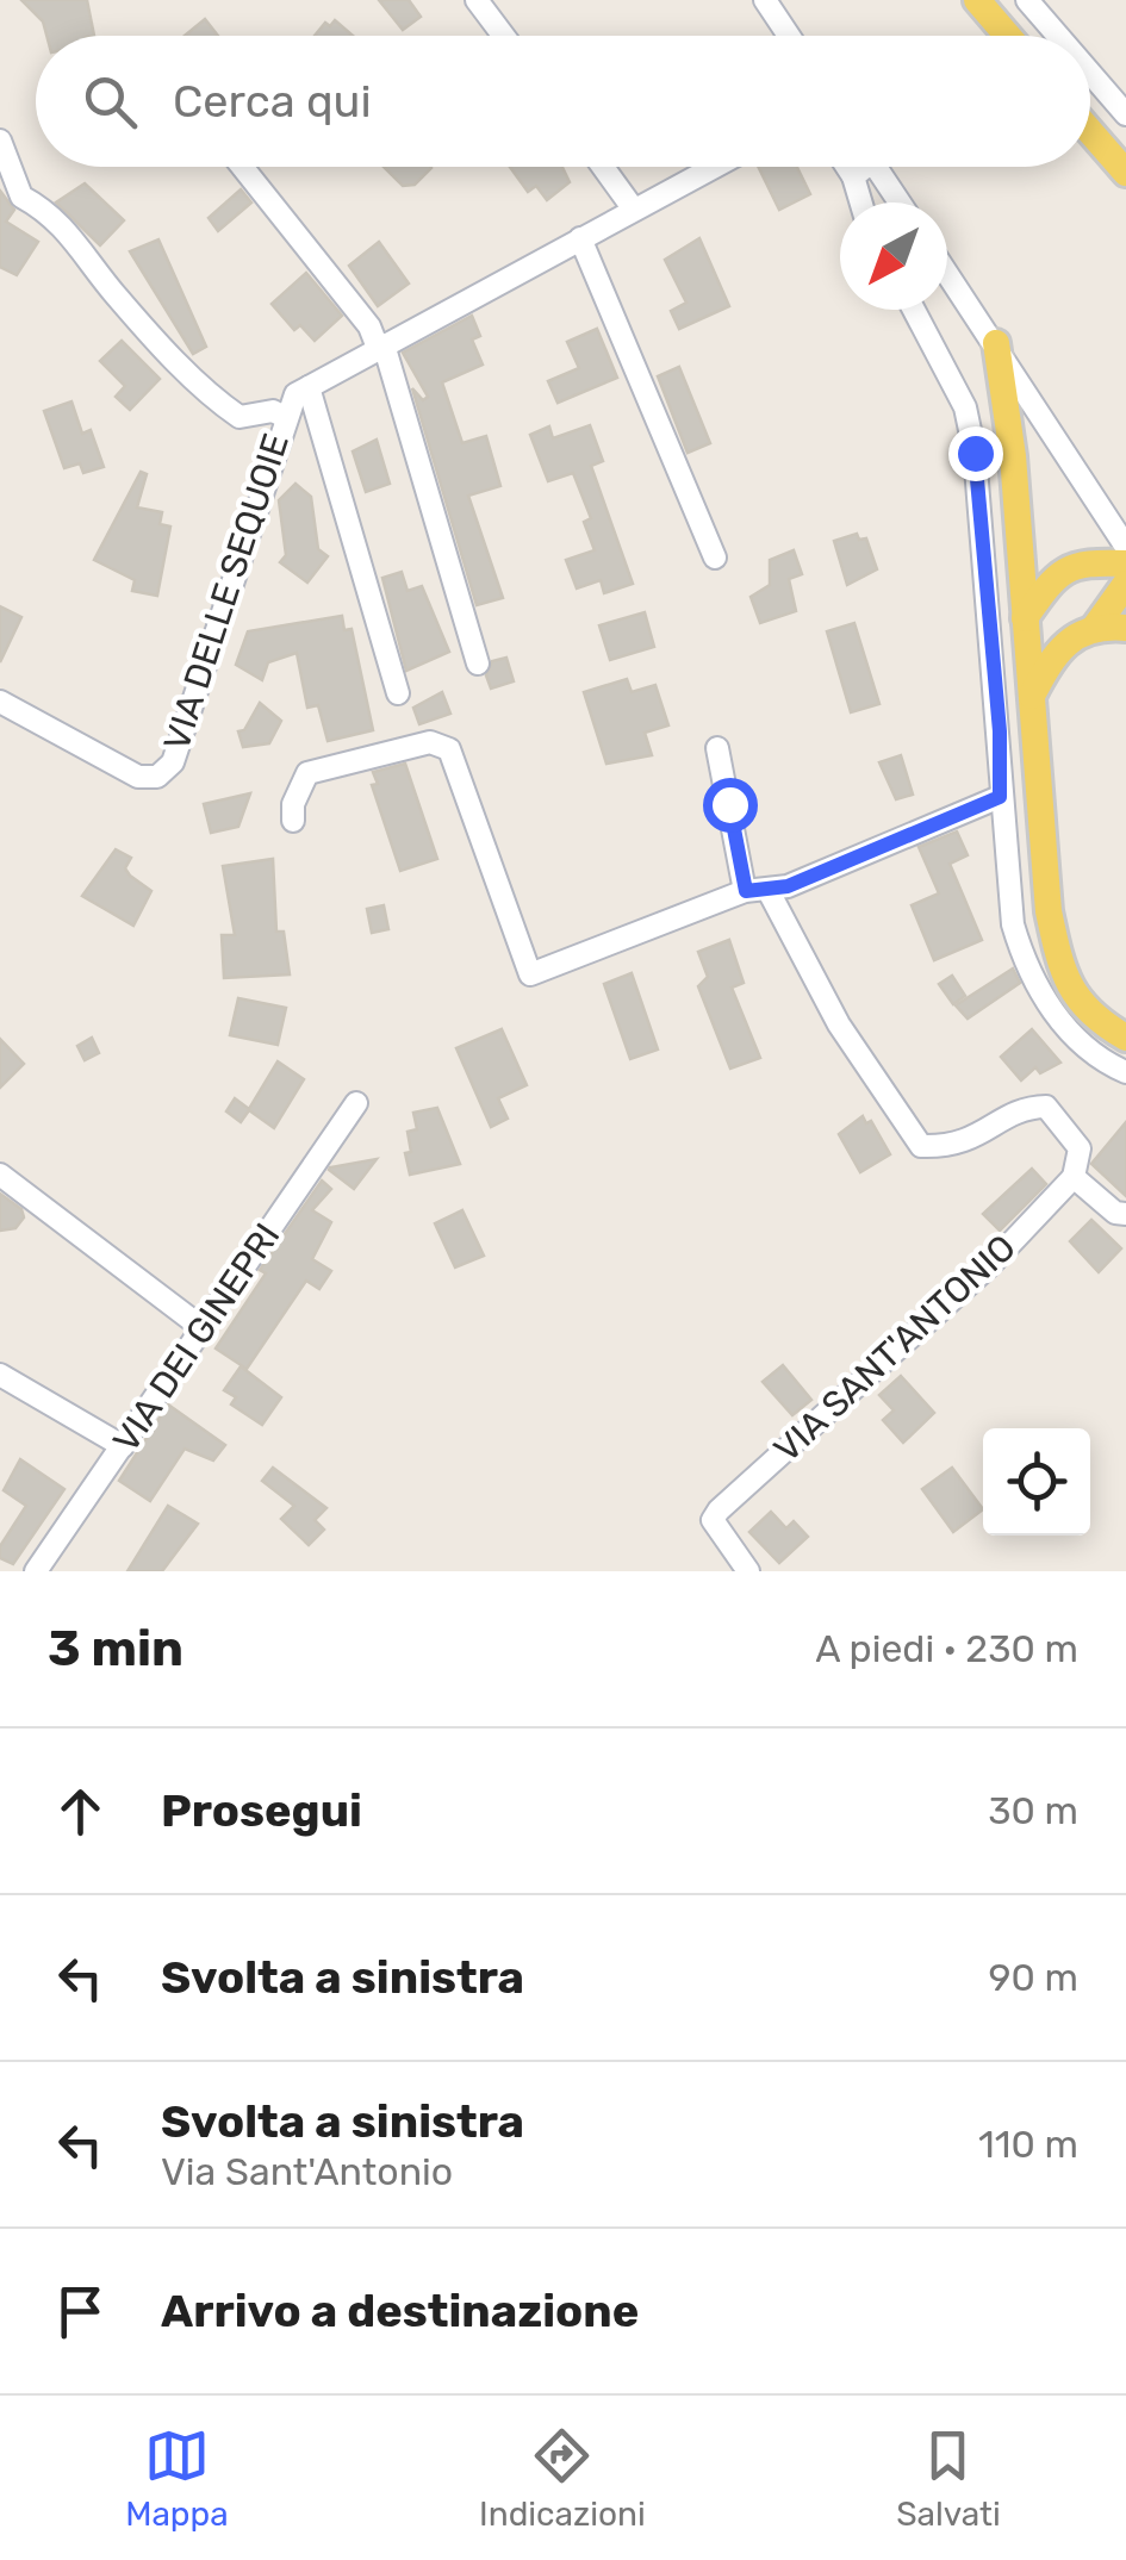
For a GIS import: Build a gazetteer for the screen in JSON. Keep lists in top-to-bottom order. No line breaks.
{"streets":{"street":["VIA DELLE SEQUOIE","VIA DEI GINEPRI","VIA SANT'ANTONIO"]},"north":"bottom left","page":{"search":"Cerca qui","heading":["3 min","A piedi · 230 m"],"list":[["Prosegui","30 m"],["Svolta a sinistra","90 m"],["Svolta a sinistra","Via Sant'Antonio","110 m"],"Arrivo a destinazione"],"nav":["Mappa","Indicazioni","Salvati"]}}
